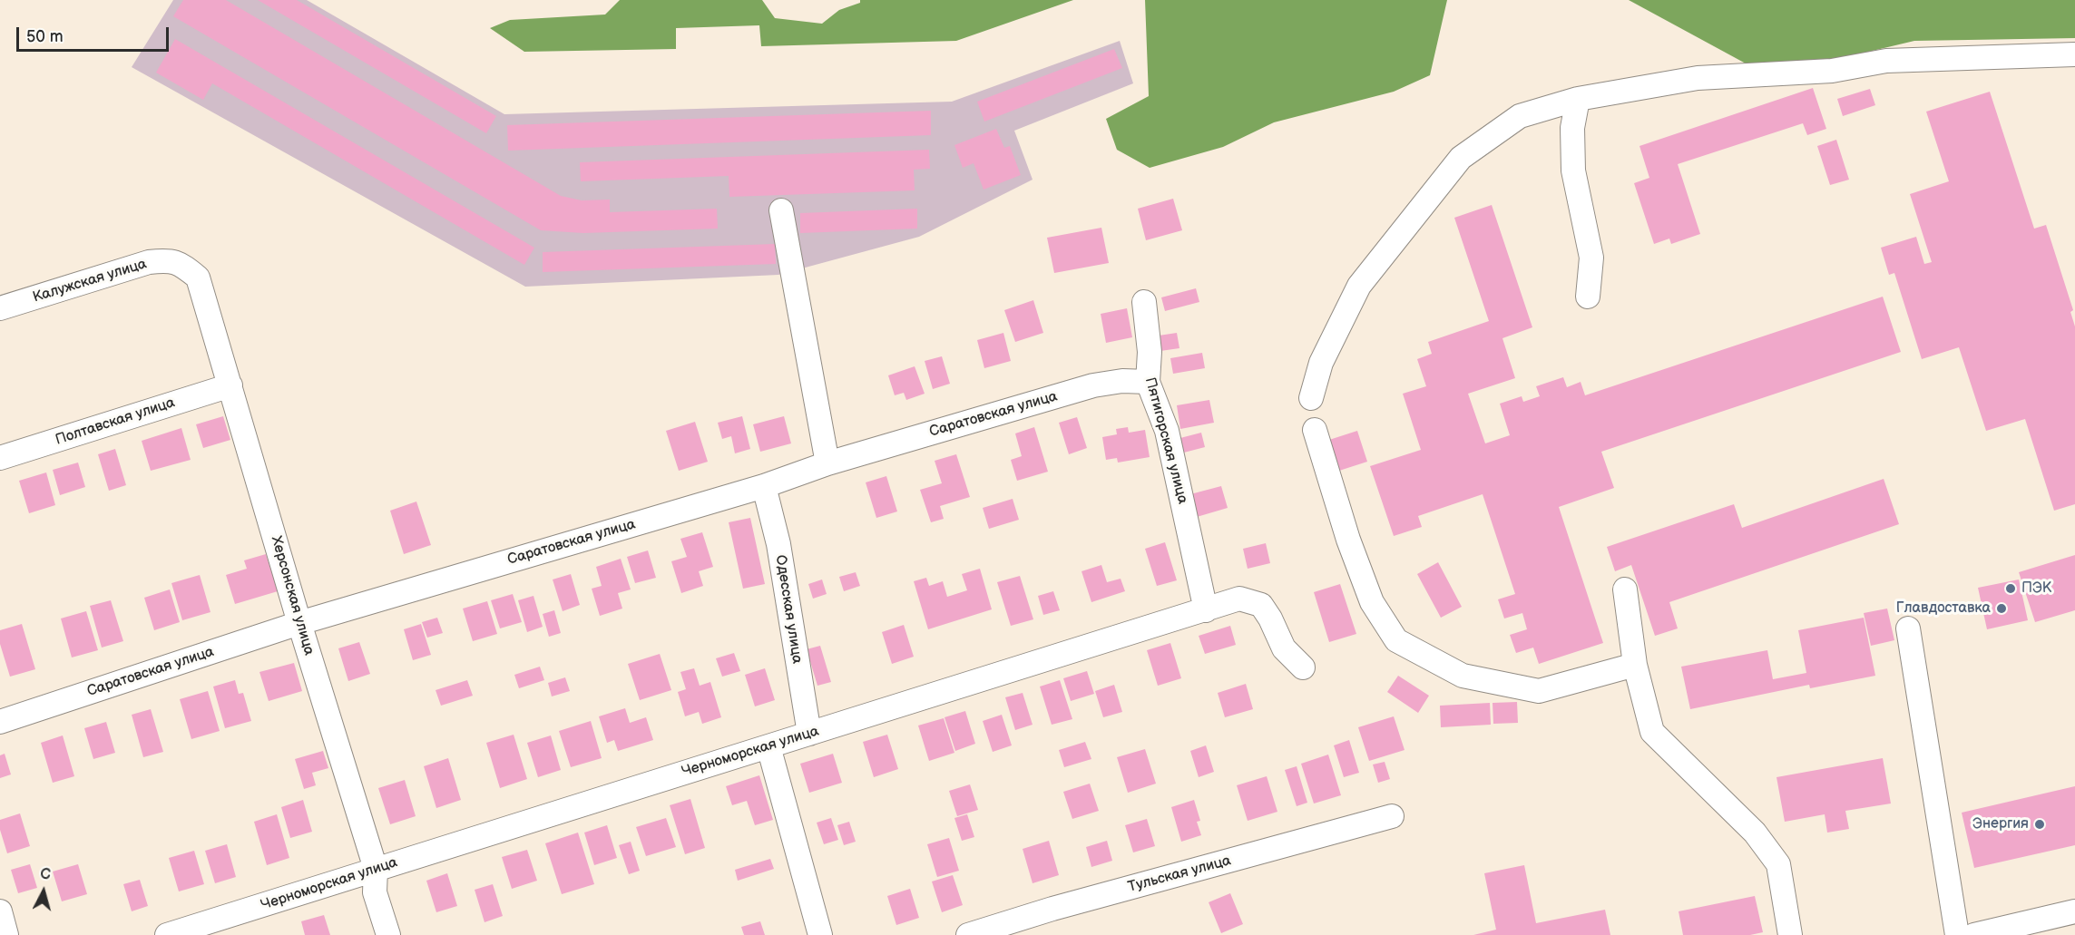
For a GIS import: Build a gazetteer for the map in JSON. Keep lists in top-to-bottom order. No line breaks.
{"streets":{"street":["Калужская улица","Саратовская улица","Полтавская улица","Пятигорская улица","Херсонская улица","Одесская улица","Черноморская улица","Тульская улица"]},"crossings":[["Калужская улица","Херсонская улица"],["Саратовская улица","Пятигорская улица"],["Саратовская улица","Херсонская улица"],["Саратовская улица","Одесская улица"],["Полтавская улица","Херсонская улица"],["Пятигорская улица","Черноморская улица"],["Херсонская улица","Черноморская улица"],["Одесская улица","Черноморская улица"]],"places":["ПЭК","Главдоставка","Энергия"],"scale_bar":"50 m","north":"top"}
